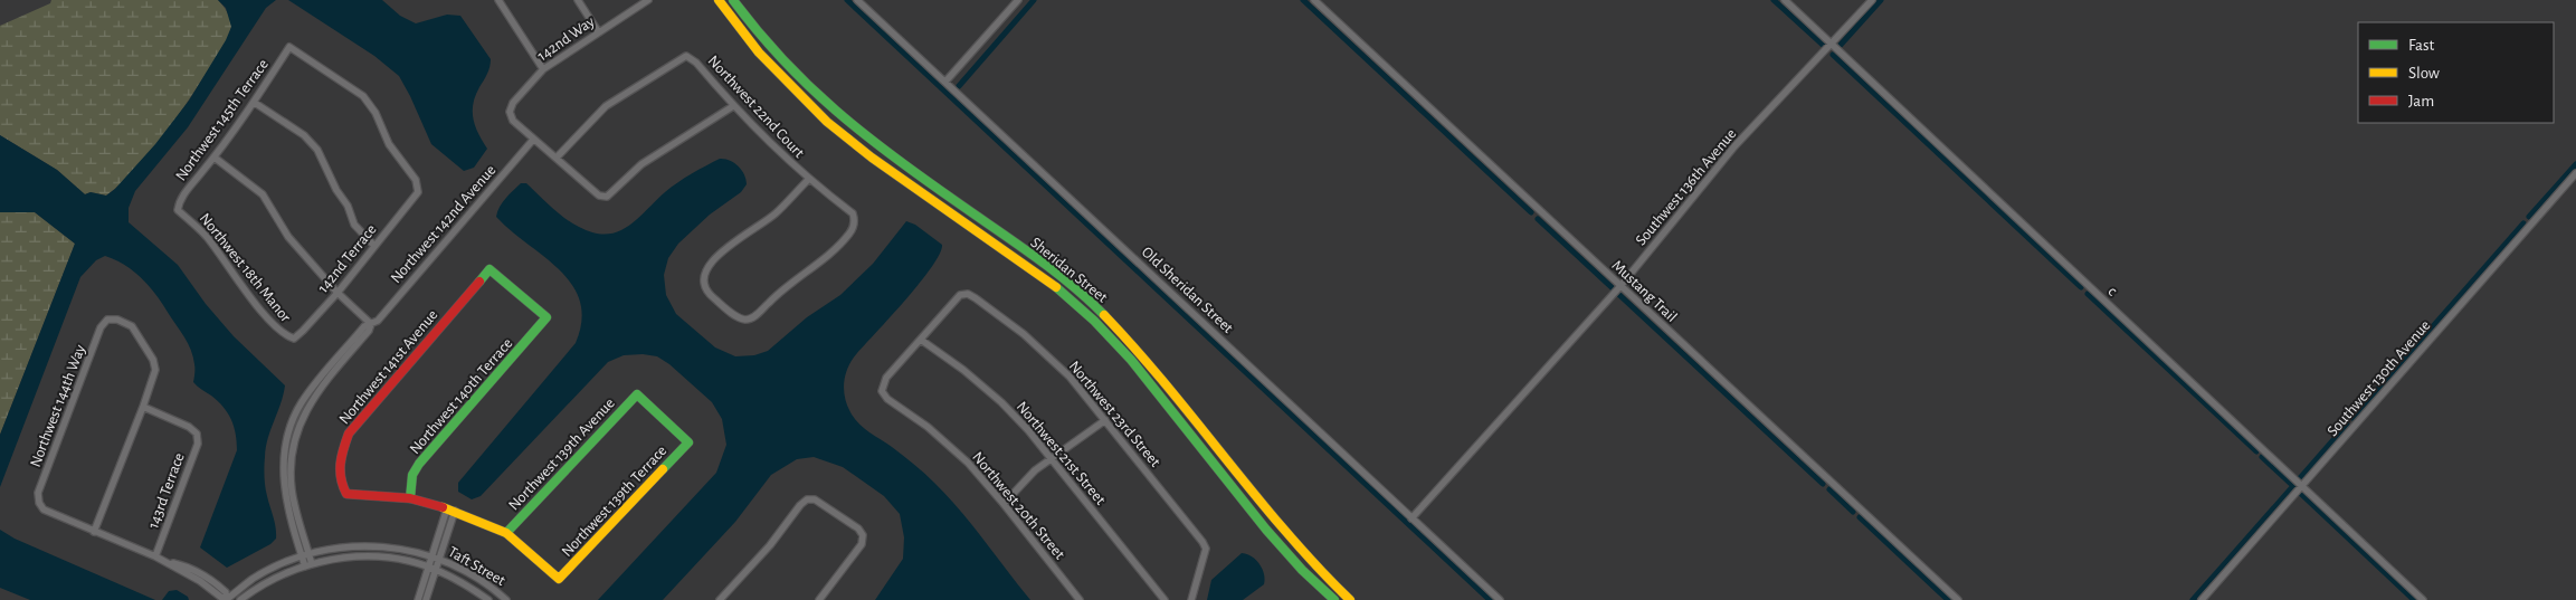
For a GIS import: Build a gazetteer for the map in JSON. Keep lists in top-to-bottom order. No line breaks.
{"streets":{"main road":["Sheridan Street","Northwest 141st Avenue","Northwest 140th Terrace","Northwest 139th Avenue","Northwest 139th Terrace"],"street":["142nd Way","Northwest 22nd Court","Northwest 145th Terrace","Southwest 136th Avenue","Northwest 142nd Avenue","142nd Terrace","Northwest 18th Manor","Old Sheridan Street","Mustang Trail","c","Southwest 130th Avenue","Northwest 144th Way","Northwest 23rd Street","Northwest 21st Street","143rd Terrace","Northwest 20th Street","Taft Street"]},"crossings":[["142nd Way","Northwest 142nd Avenue"],["Northwest 145th Terrace","142nd Terrace"],["Northwest 145th Terrace","Northwest 18th Manor"],["Southwest 136th Avenue","Old Sheridan Street"],["Southwest 136th Avenue","Mustang Trail"],["Southwest 136th Avenue","c"],["Northwest 142nd Avenue","Taft Street"],["142nd Terrace","Northwest 18th Manor"],["c","Southwest 130th Avenue"],["Northwest 141st Avenue","Northwest 140th Terrace"],["Northwest 144th Way","143rd Terrace"],["Northwest 23rd Street","Northwest 21st Street"],["Northwest 23rd Street","Northwest 20th Street"],["Northwest 21st Street","Northwest 20th Street"],["Northwest 139th Avenue","Northwest 139th Terrace"]],"legend":["Fast","Slow","Jam"]}
